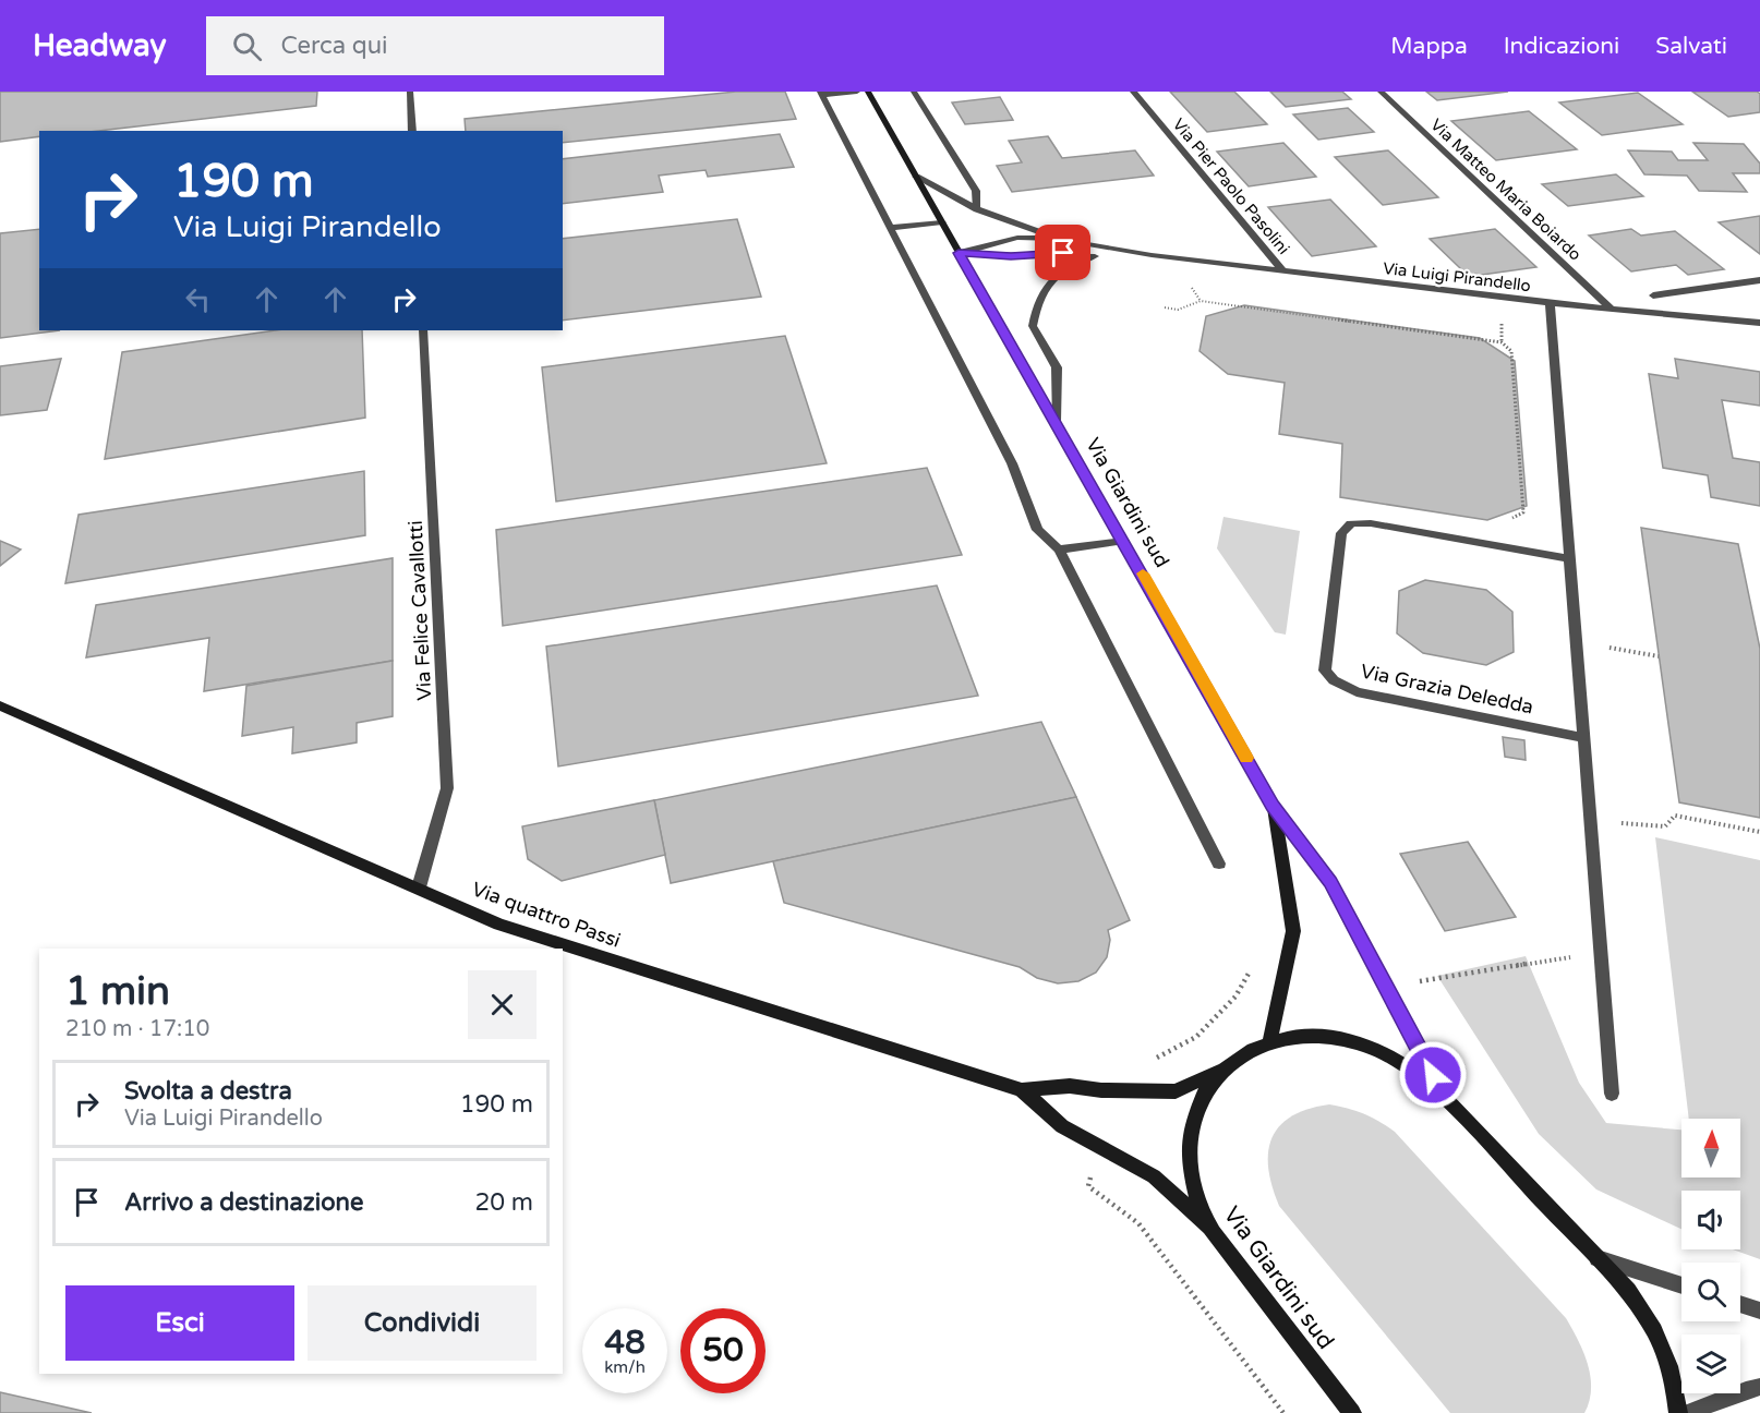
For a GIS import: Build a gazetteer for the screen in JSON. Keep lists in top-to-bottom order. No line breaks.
{"streets":{"main road":["Via Giardini sud","Via quattro Passi"],"street":["Via Pier Paolo Pasolini","Via Matteo Maria Boiardo","Via Luigi Pirandello","Via Felice Cavallotti","Via Grazia Deledda"]},"crossings":[["Via Pier Paolo Pasolini","Via Luigi Pirandello"],["Via Matteo Maria Boiardo","Via Luigi Pirandello"],["Via Luigi Pirandello","Via Giardini sud"],["Via Giardini sud","Via quattro Passi"],["Via Felice Cavallotti","Via quattro Passi"]],"north":"top","page":{"header":"Headway","search":"Cerca qui","nav":["Mappa","Indicazioni","Salvati"],"turn":["190 m","Via Luigi Pirandello"],"heading":["1 min","210 m · 17:10"],"list":[{"name":"Svolta a destra","note":"Via Luigi Pirandello","value":"190 m"},{"name":"Arrivo a destinazione","value":"20 m"}],"buttons":["Esci","Condividi"],"speed":"48 km/h","limit":"50"}}
